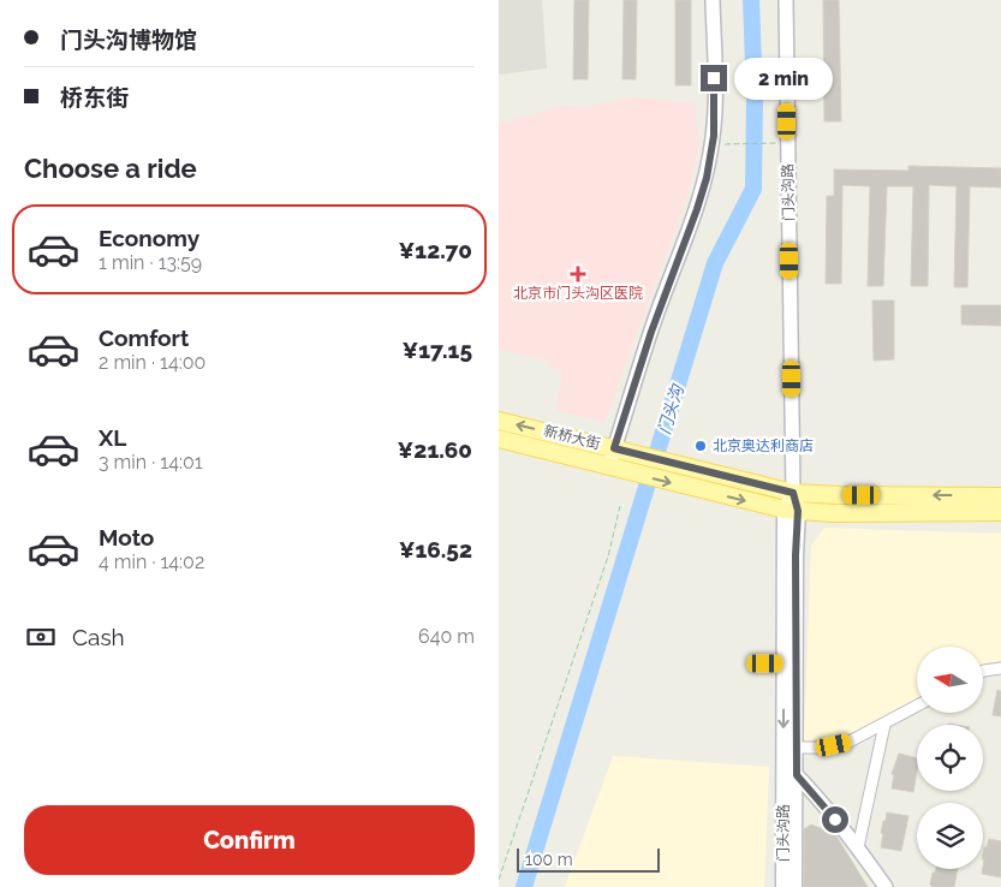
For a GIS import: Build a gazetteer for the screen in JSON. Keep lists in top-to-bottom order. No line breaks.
{"streets":{"main road":["门头沟路","新桥大街"]},"crossings":[["门头沟路","新桥大街"]],"water":["门头沟"],"places":{"health":["北京市门头沟区医院"],"other":["北京奥达利商店"]},"scale_bar":"100 m","north":"left","page":{"banner":["门头沟博物馆","桥东街"],"bubble":"2 min","heading":"Choose a ride","list":[{"name":"Economy","note":"1 min · 13:59","value":"¥12.70"},{"name":"Comfort","note":"2 min · 14:00","value":"¥17.15"},{"name":"XL","note":"3 min · 14:01","value":"¥21.60"},{"name":"Moto","note":"4 min · 14:02","value":"¥16.52"}],"pay":["Cash","640 m"],"buttons":"Confirm","scale":"100 m"}}
